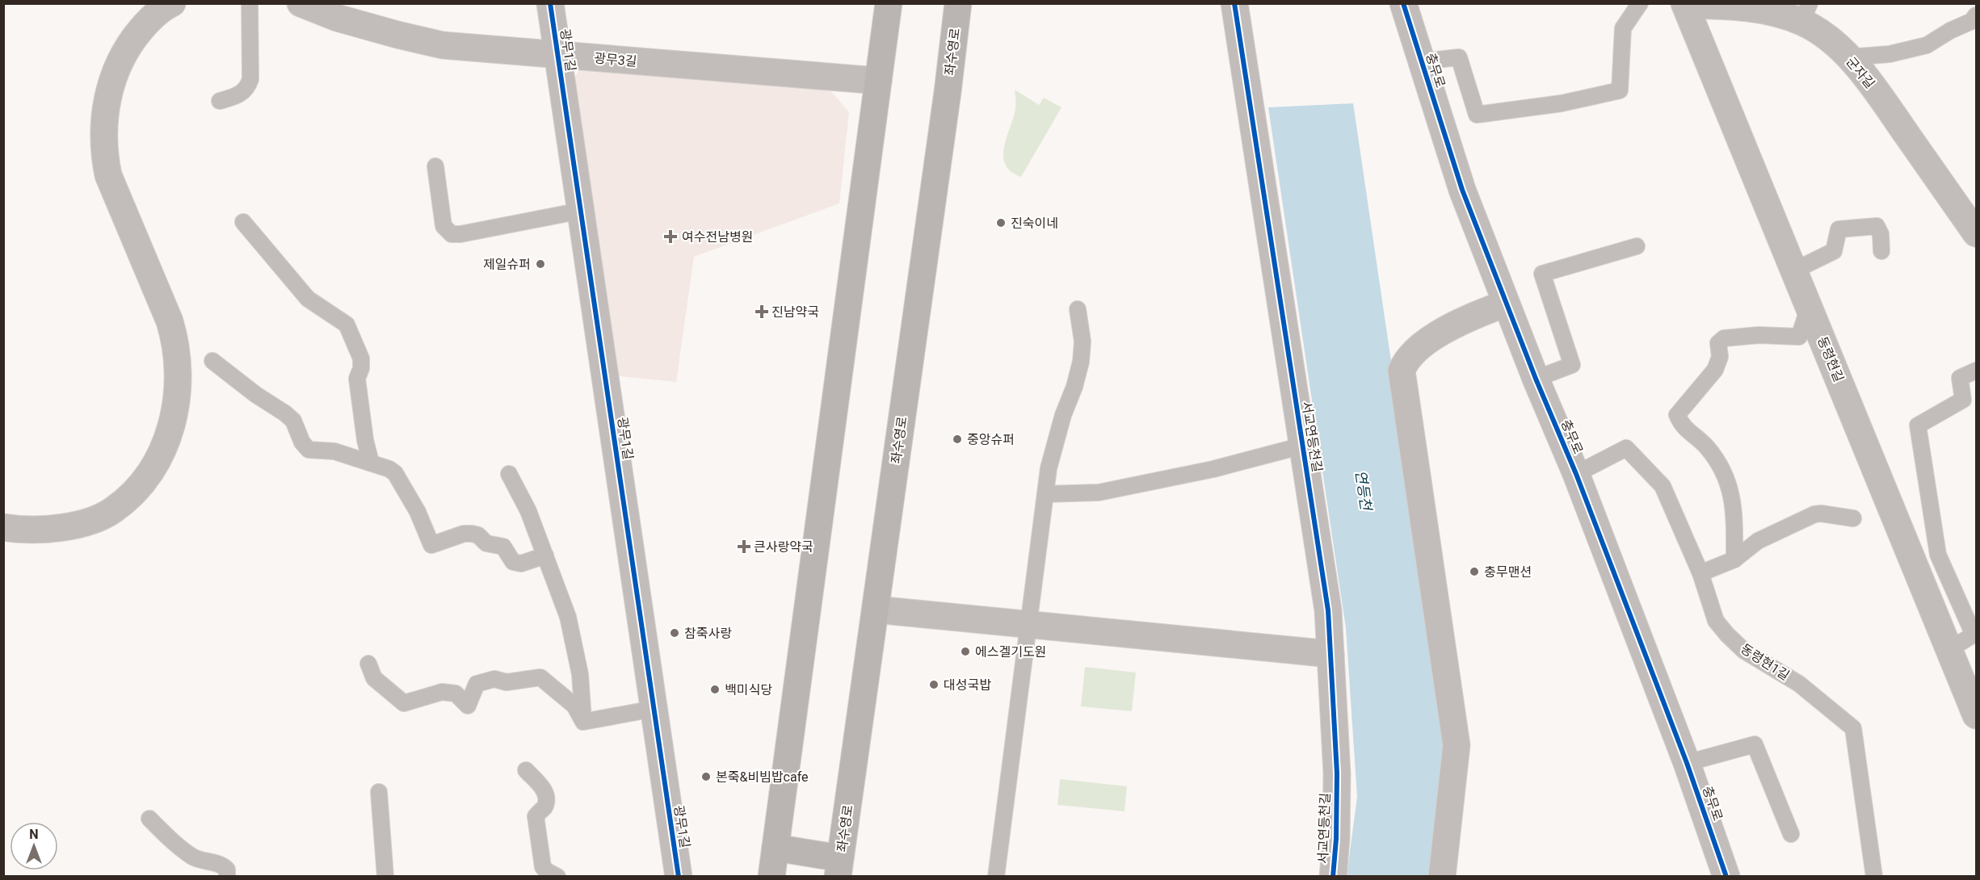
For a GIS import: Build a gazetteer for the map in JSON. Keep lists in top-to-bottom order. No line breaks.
{"streets":{"main road":["좌수영로"],"street":["광무1길","광무3길","충무로","군자길","동령현길","서교연등천길"],"lane":["동령현1길"]},"crossings":[["광무1길","광무3길"],["충무로","동령현1길"],["군자길","동령현길"]],"water":["연등천"],"places":{"other":["진숙이네","제일슈퍼","중앙슈퍼","충무맨션","참죽사랑","에스겔기도원","대성국밥","백미식당","본죽&비빔밥cafe"],"health":["여수전남병원","진남약국","큰사랑약국"]},"north":"top"}
